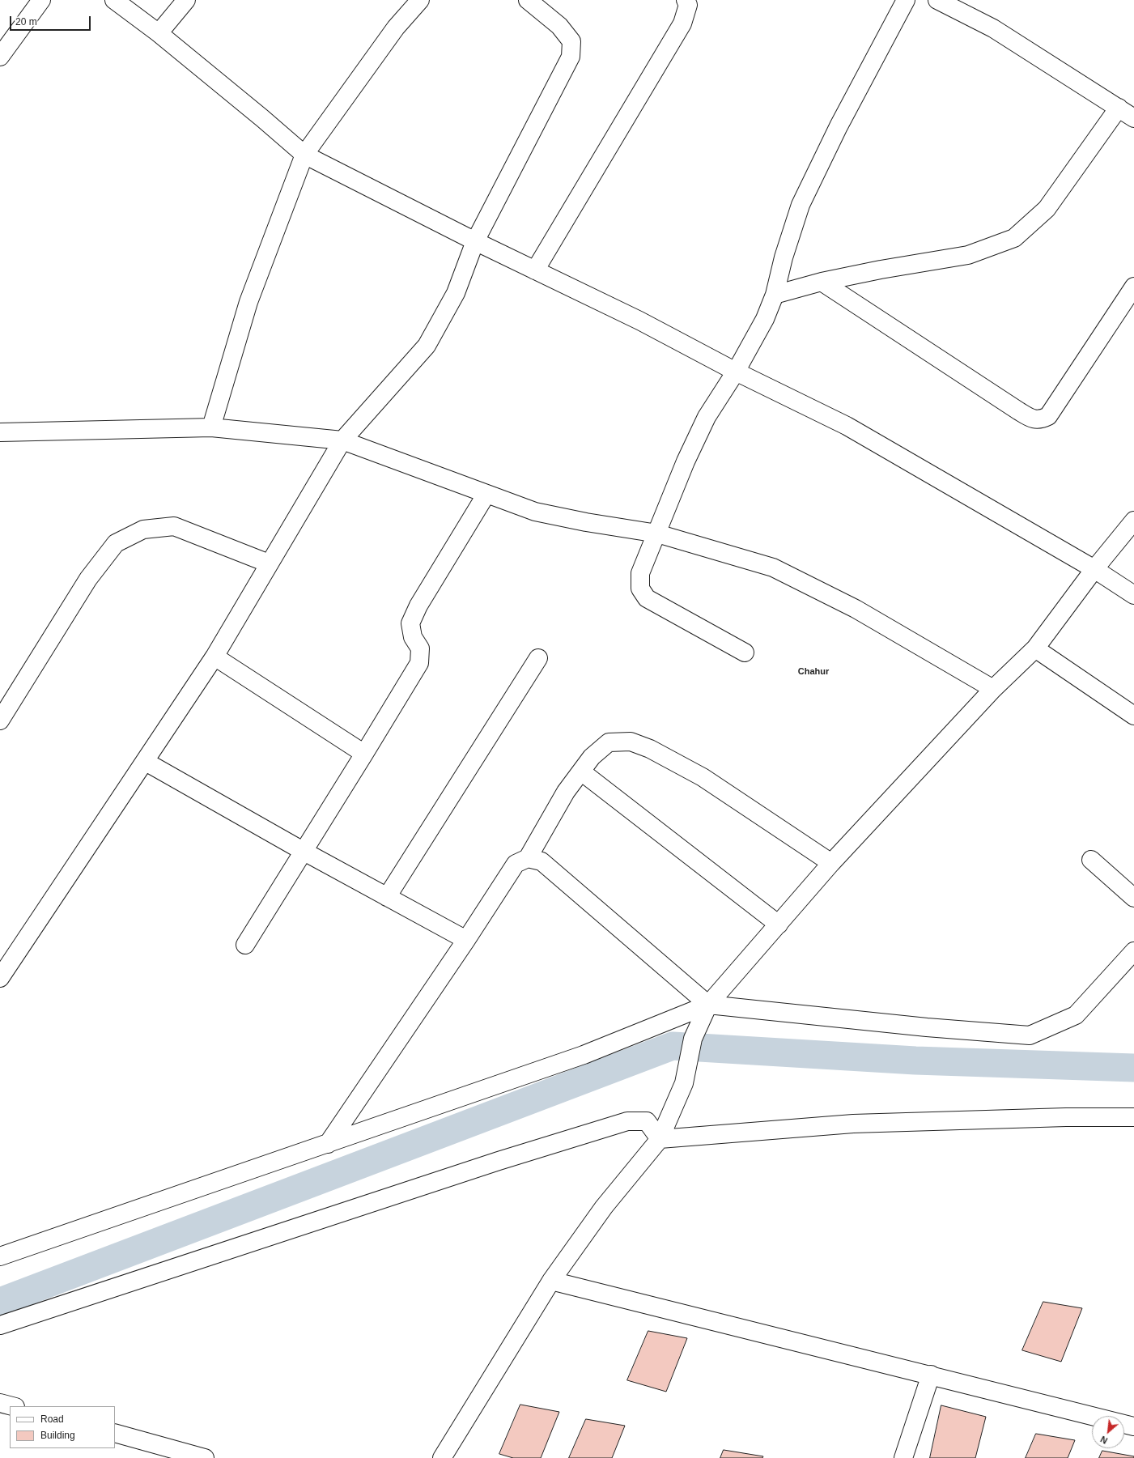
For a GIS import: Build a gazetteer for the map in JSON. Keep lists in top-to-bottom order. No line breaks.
{"districts":["Chahur"],"legend":["Road","Building"],"scale_bar":"20 m","north":"bottom left"}
